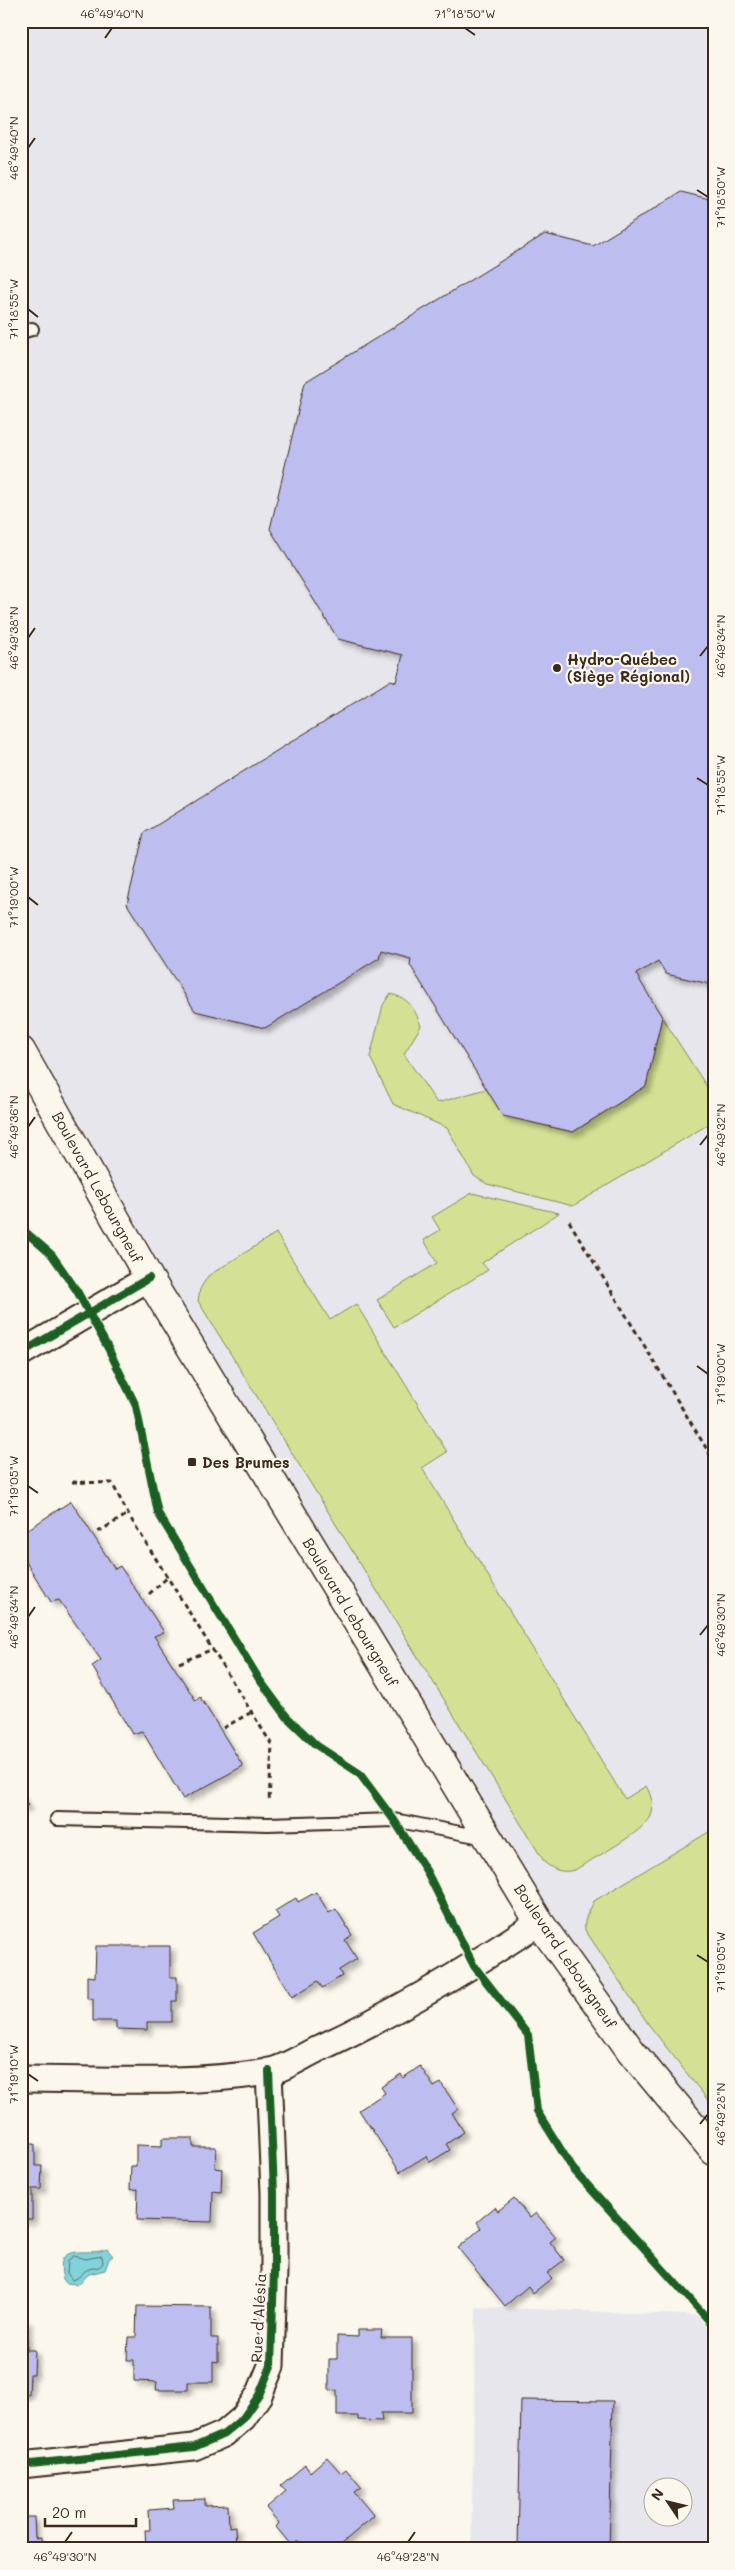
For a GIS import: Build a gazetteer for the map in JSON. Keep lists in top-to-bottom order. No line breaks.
{"streets":{"main road":["Boulevard Lebourgneuf"],"street":["Rue d'Alésia"]},"places":{"other":["Hydro-Québec (Siège Régional)"],"transit":["Des Brumes"]},"scale_bar":"20 m","north":"top left","coordinates":["46°49'40\"N","71°18'50\"W","71°18'55\"W","46°49'38\"N","46°49'34\"N","71°19'00\"W","46°49'36\"N","46°49'32\"N","71°19'05\"W","46°49'30\"N","71°19'10\"W","46°49'28\"N"]}
